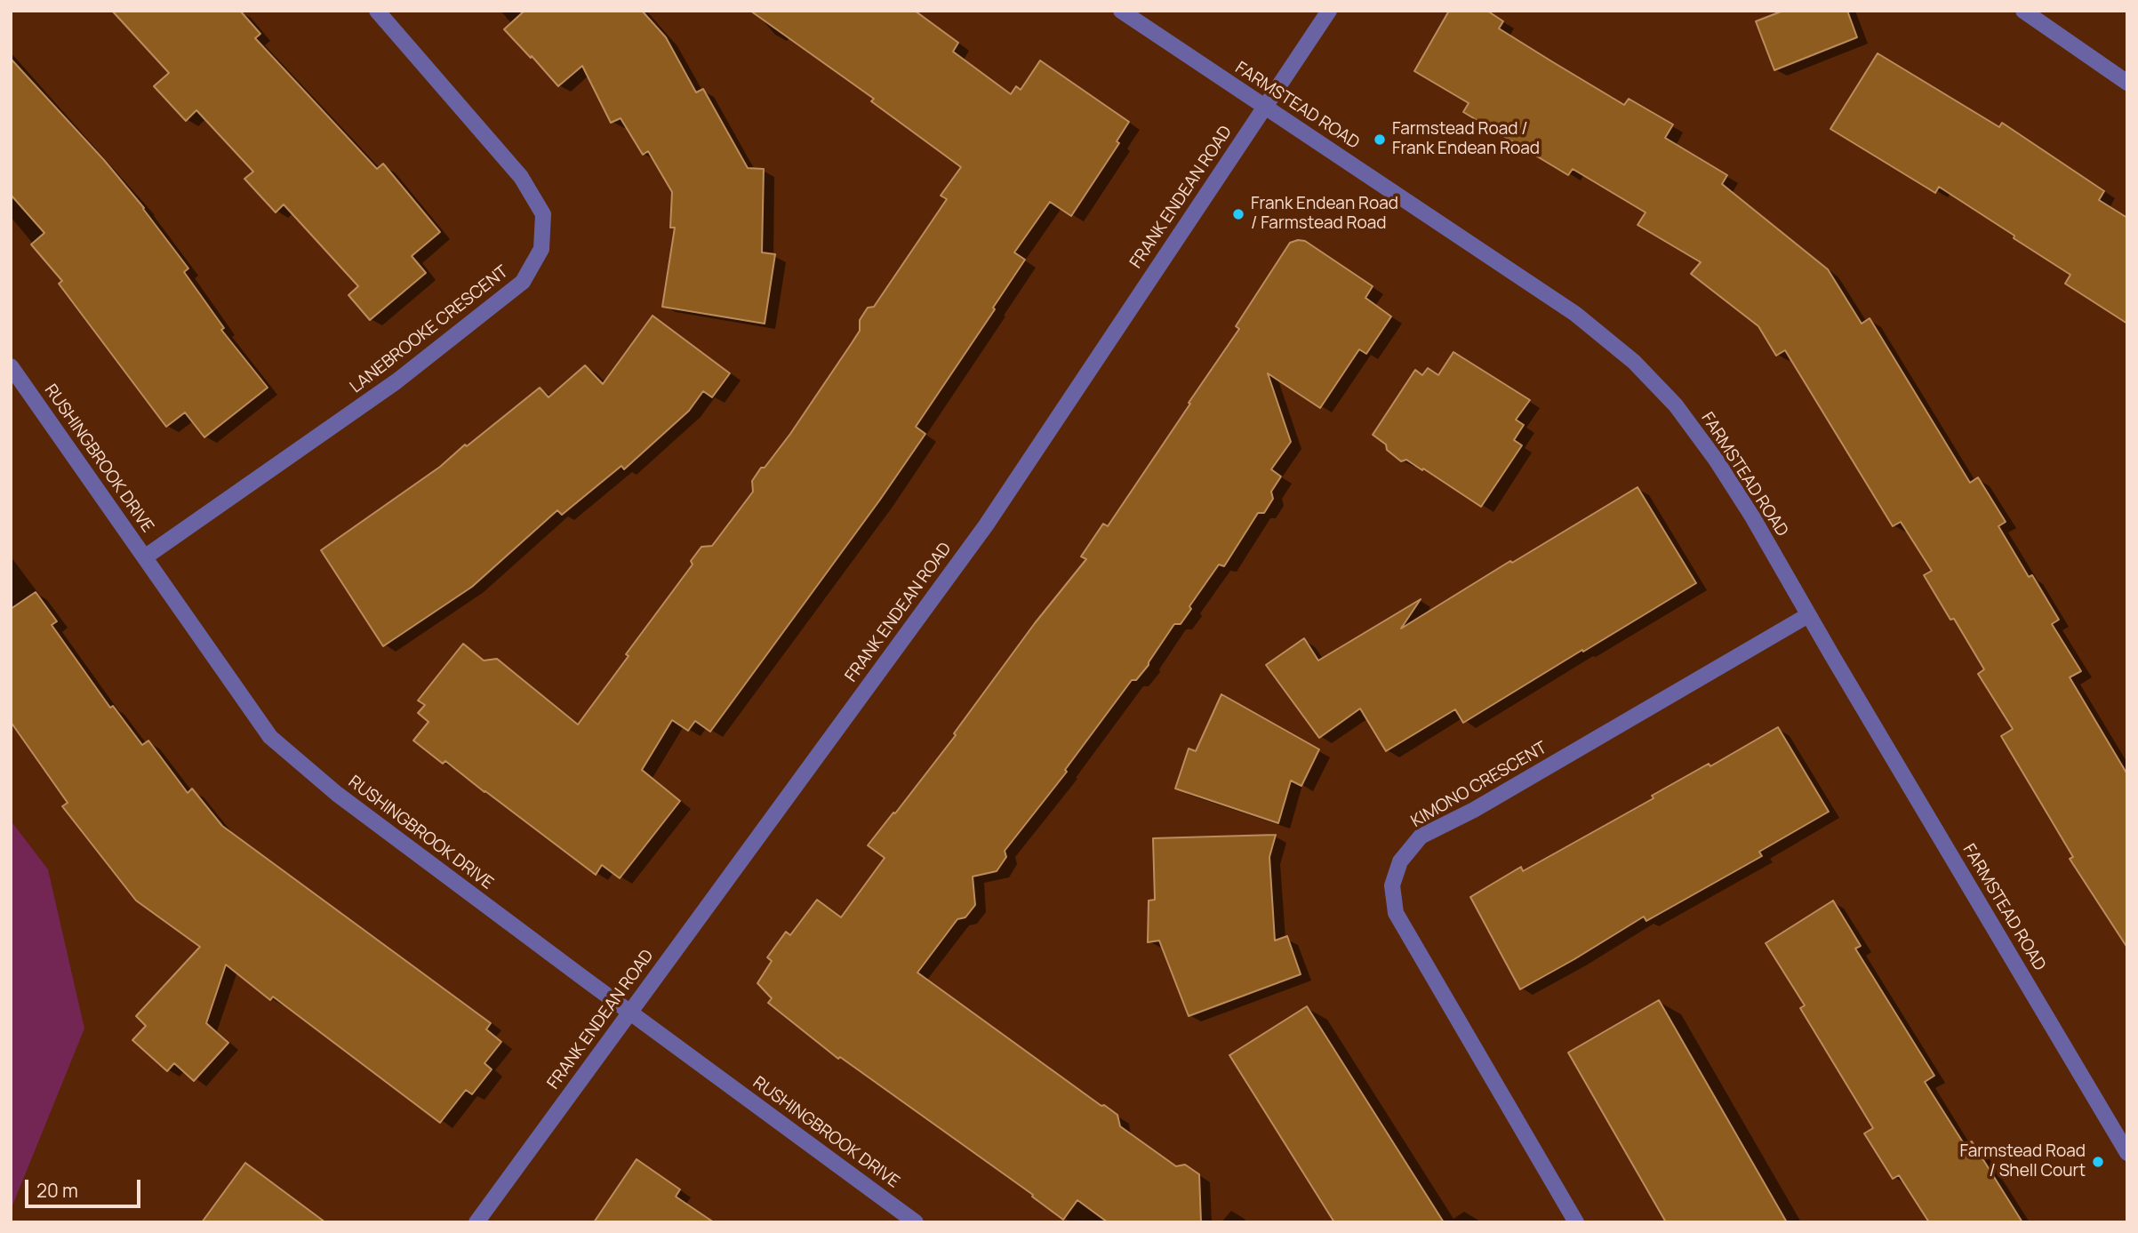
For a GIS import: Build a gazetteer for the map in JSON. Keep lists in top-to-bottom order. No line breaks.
{"streets":{"street":["FARMSTEAD ROAD","FRANK ENDEAN ROAD","LANEBROOKE CRESCENT","RUSHINGBROOK DRIVE","KIMONO CRESCENT"]},"crossings":[["FARMSTEAD ROAD","FRANK ENDEAN ROAD"],["FARMSTEAD ROAD","KIMONO CRESCENT"],["FRANK ENDEAN ROAD","RUSHINGBROOK DRIVE"],["LANEBROOKE CRESCENT","RUSHINGBROOK DRIVE"]],"places":["Farmstead Road / Frank Endean Road","Frank Endean Road / Farmstead Road","Farmstead Road / Shell Court"],"scale_bar":"20 m"}
